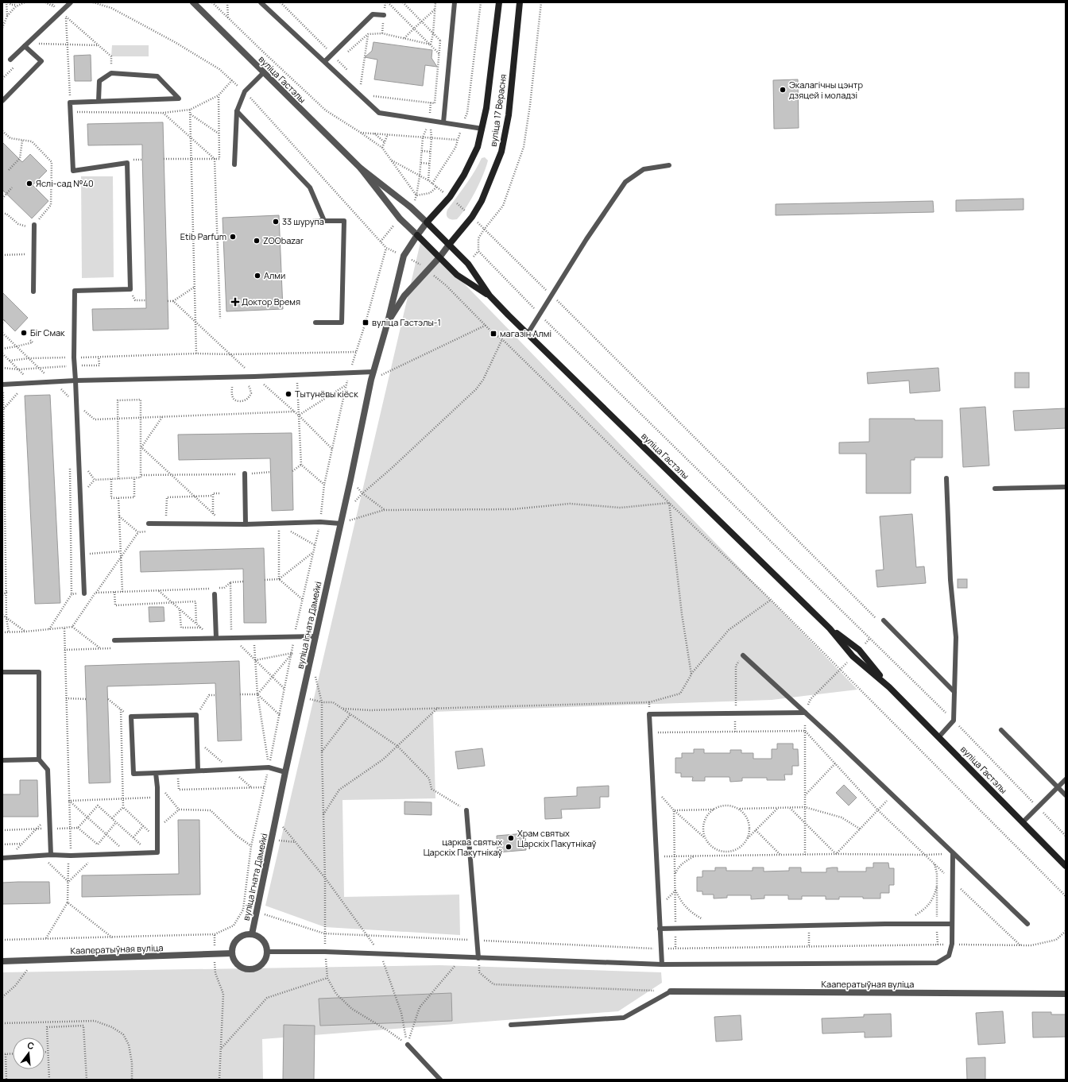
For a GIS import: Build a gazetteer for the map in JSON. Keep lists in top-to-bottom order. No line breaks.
{"streets":{"main road":["вуліца Гастэлы","вуліца 17 Верасня"],"street":["вуліца Ігната Дамейкі","Кааператыўная вуліца"]},"crossings":[["вуліца Гастэлы","вуліца 17 Верасня"],["вуліца Гастэлы","вуліца Ігната Дамейкі"],["вуліца 17 Верасня","вуліца Ігната Дамейкі"],["вуліца Ігната Дамейкі","Кааператыўная вуліца"]],"places":{"other":["Экалагічны цэнтр дзяцей і моладзі","Яслі-сад №40","33 шурупа","Etib Parfum","ZOObazar","Алми","Біг Смак","Тытунёвы кіёск","Храм святых Царскіх Пакутнікаў","царква святых Царскіх Пакутнікаў"],"health":["Доктор Время"],"transit":["вуліца Гастэлы-1","магазін Алмі"]},"north":"top"}
